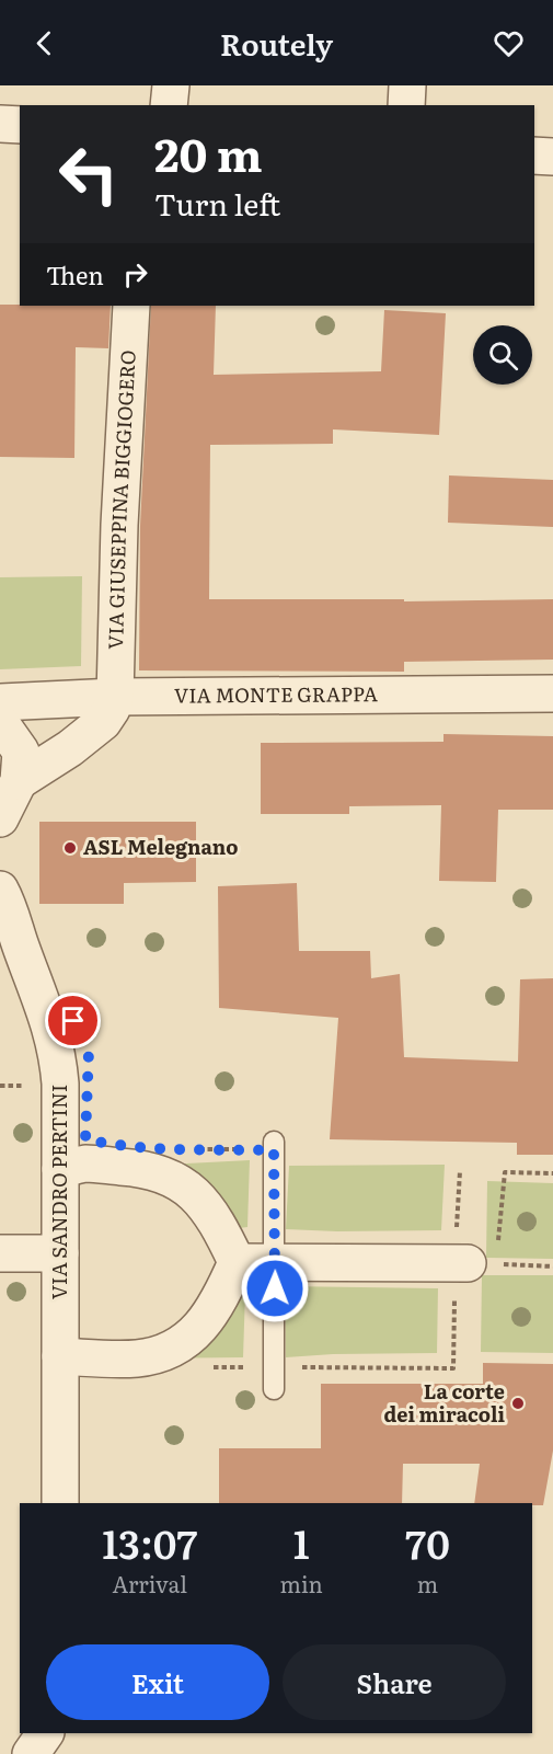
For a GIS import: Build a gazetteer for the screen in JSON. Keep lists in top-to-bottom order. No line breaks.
{"streets":{"street":["VIA GIUSEPPINA BIGGIOGERO","VIA MONTE GRAPPA","VIA SANDRO PERTINI"]},"crossings":[["VIA GIUSEPPINA BIGGIOGERO","VIA MONTE GRAPPA"]],"places":["ASL Melegnano","La corte dei miracoli"],"page":{"header":"Routely","turn":["20 m","Turn left"],"then":"Then","eta":["13:07","Arrival","1","min","70","m"],"buttons":["Exit","Share"]}}
